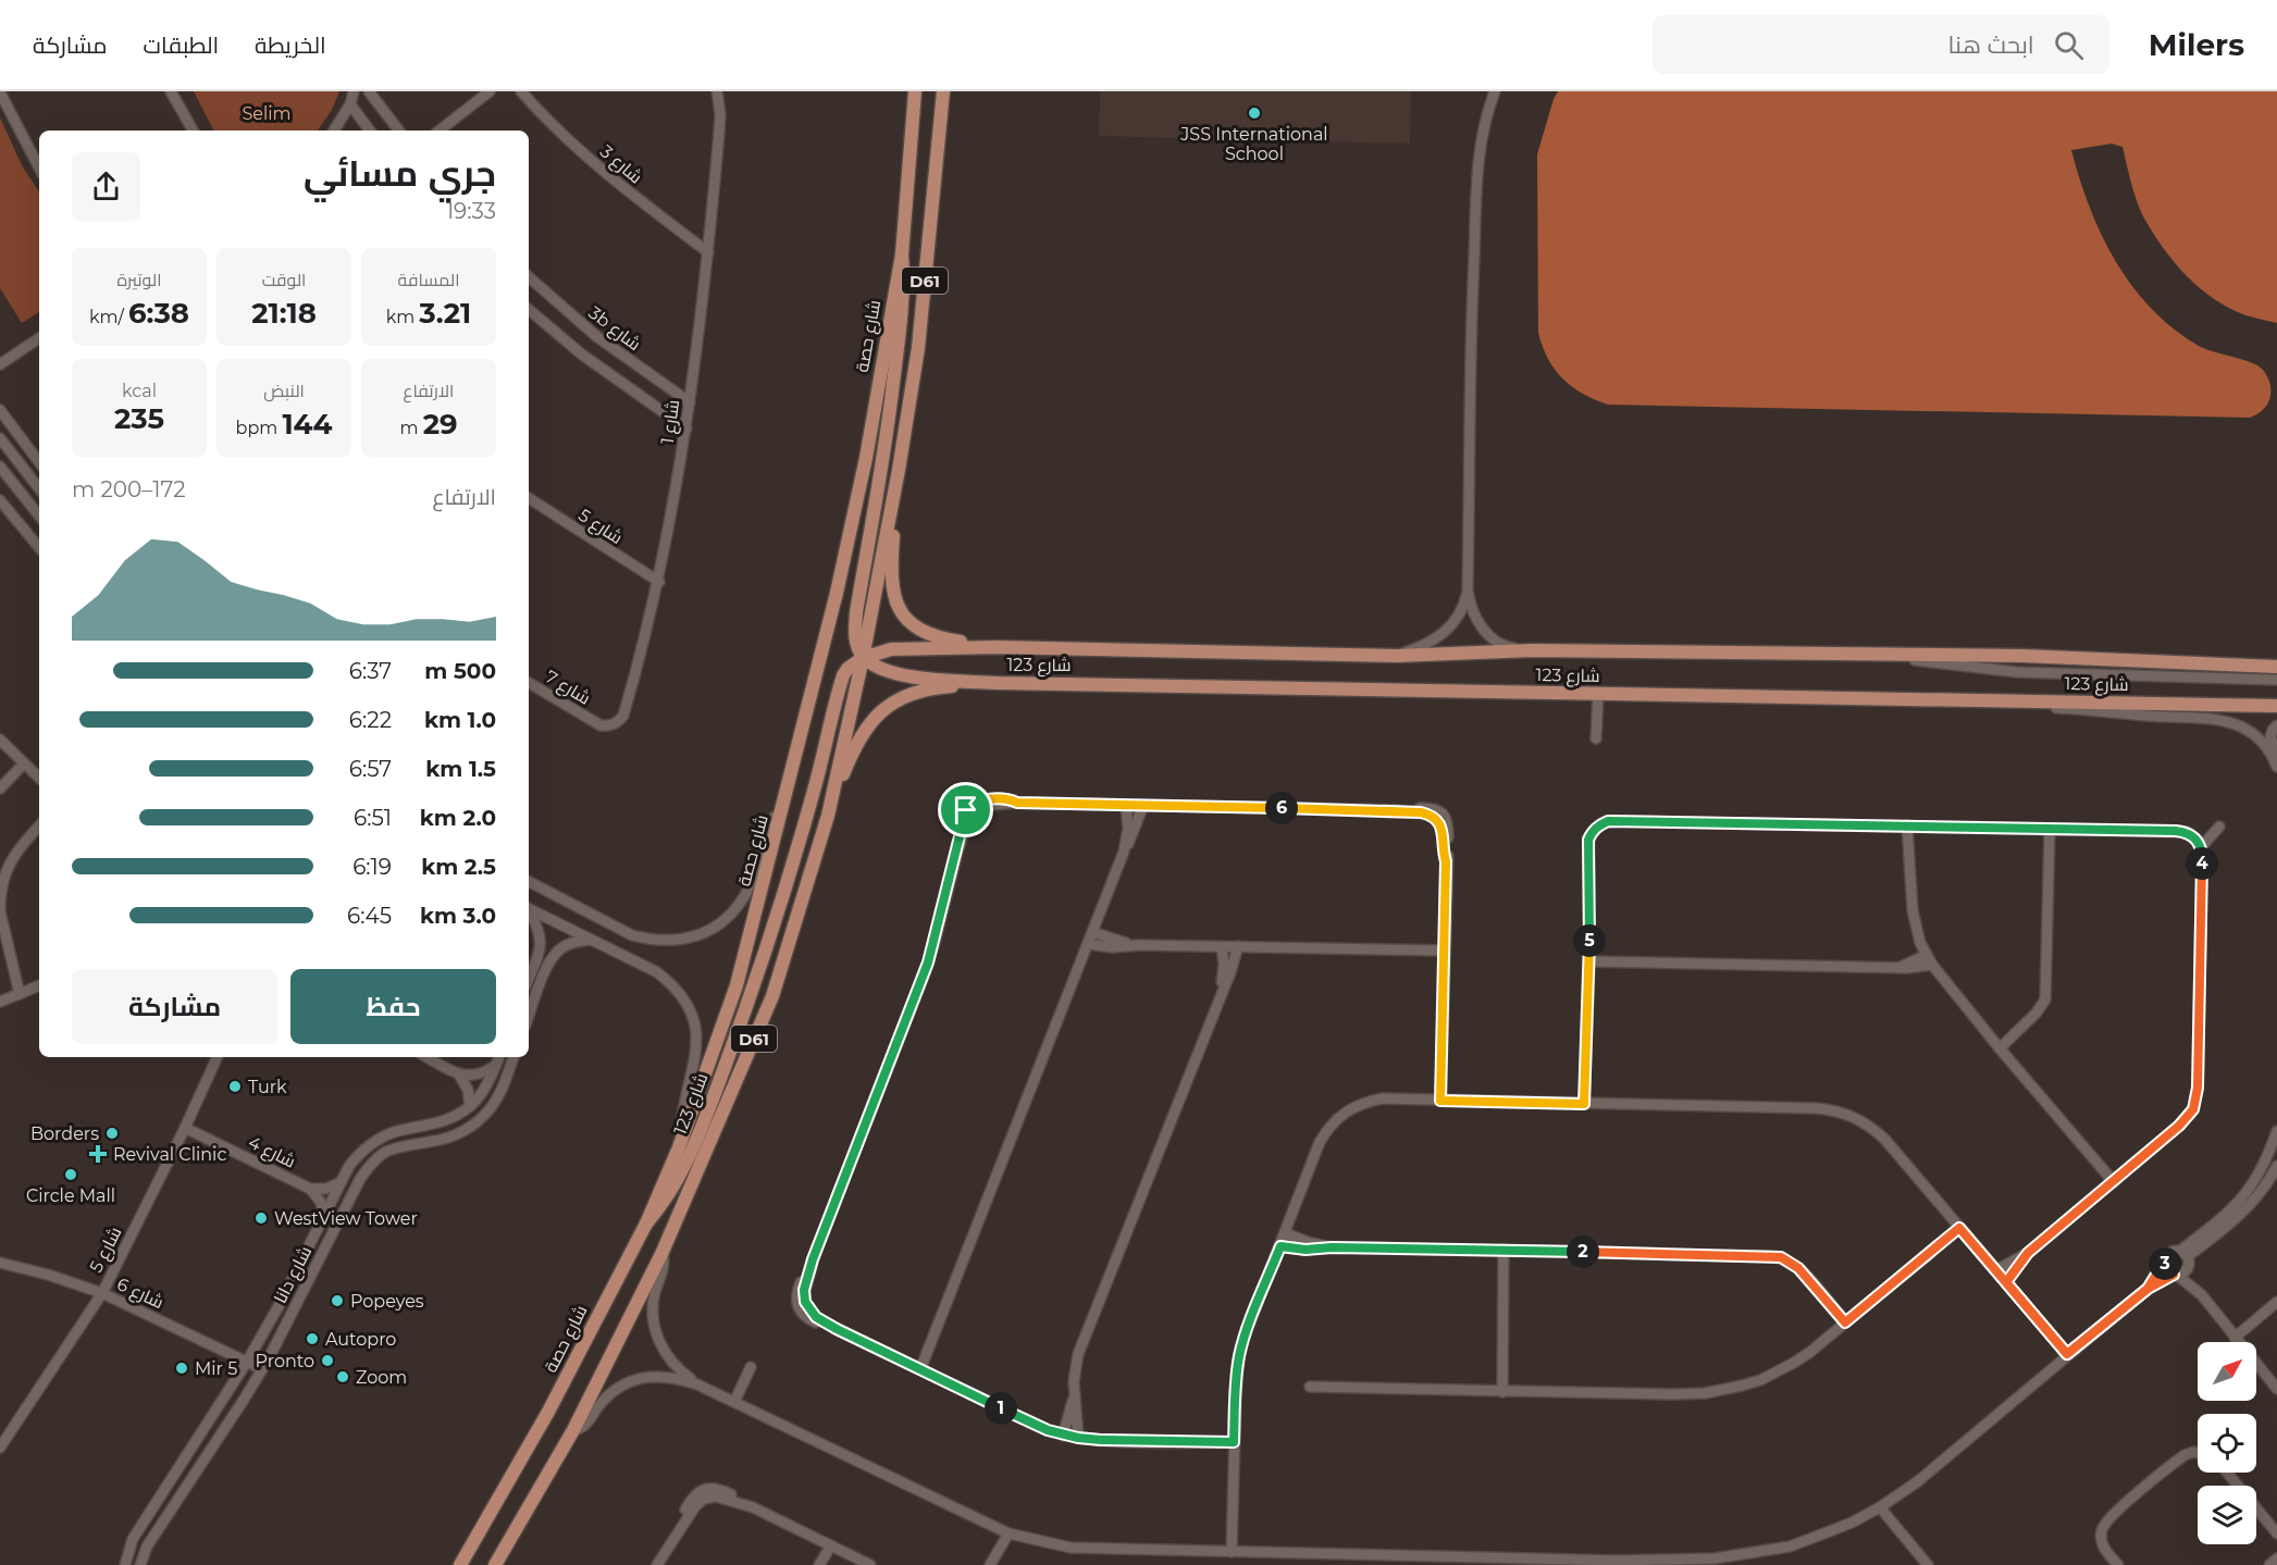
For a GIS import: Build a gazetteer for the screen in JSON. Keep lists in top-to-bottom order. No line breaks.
{"streets":{"main road":["D61","شارع حصة","شارع 123"],"street":["شارع 3","3b شارع","شارع 1","شارع 5","شارع 7","شارع 4","شارع دانا","شارع 6"]},"crossings":[["شارع 3","شارع 1"],["D61","شارع 123"],["3b شارع","شارع 1"],["شارع حصة","شارع 123"],["شارع 1","شارع 5"],["شارع 1","شارع 7"],["شارع 5","شارع 4"],["شارع 5","شارع 6"],["شارع 4","شارع دانا"],["شارع دانا","شارع 6"]],"parks":["Selim"],"places":{"other":["JSS International School","Turk","Borders","Circle Mall","WestView Tower","Popeyes","Autopro","Pronto","Mir 5","Zoom"],"health":["Revival Clinic"]},"north":"top right","page":{"header":"Milers","search":"ابحث هنا","nav":["الخريطة","الطبقات","مشاركة"],"heading":["جري مسائي","19:33"],"stats":[["المسافة","3.21 km"],["الوقت","21:18"],["الوتيرة","6:38 /km"],["الارتفاع","29 m"],["النبض","144 bpm"],["kcal","235"]],"chart":["الارتفاع","172–200 m"],"list":[{"name":"500 m","note":"6:37"},{"name":"1.0 km","note":"6:22"},{"name":"1.5 km","note":"6:57"},{"name":"2.0 km","note":"6:51"},{"name":"2.5 km","note":"6:19"},{"name":"3.0 km","note":"6:45"}],"pins":["6","4","5","2","3","1"],"buttons":["حفظ","مشاركة"]}}
